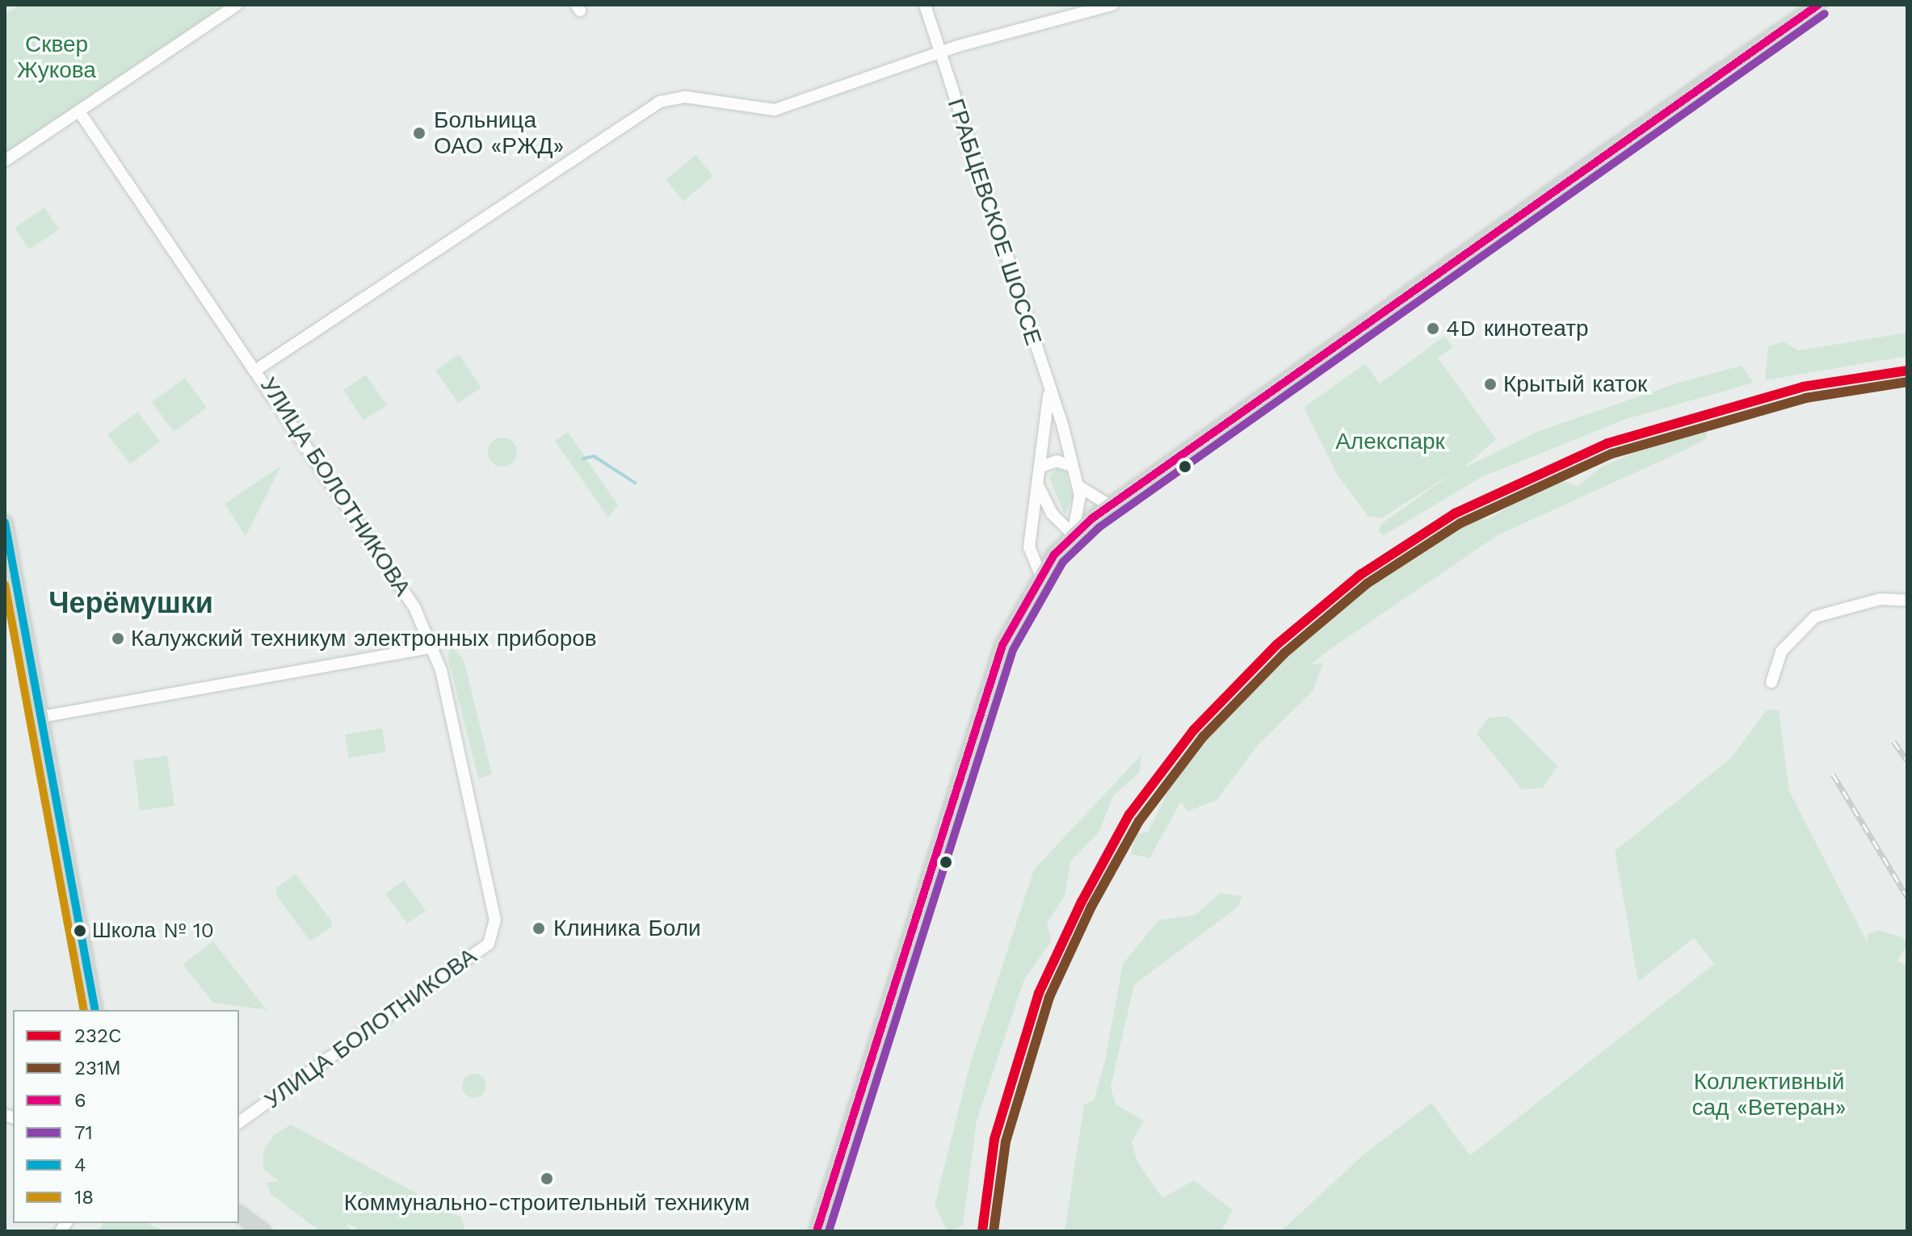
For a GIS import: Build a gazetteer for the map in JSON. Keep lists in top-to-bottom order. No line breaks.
{"streets":{"street":["ГРАБЦЕВСКОЕ ШОССЕ","УЛИЦА БОЛОТНИКОВА"]},"districts":["Черёмушки"],"parks":["Сквер Жукова","Алекспарк","Коллективный сад «Ветеран»"],"places":["Больница ОАО «РЖД»","4D кинотеатр","Крытый каток","Калужский техникум электронных приборов","Клиника Боли","Школа № 10","Коммунально-строительный техникум"],"lines":["transit line 6","transit line 71","transit line 232C","transit line 231М","transit line 4","transit line 18"],"legend":["232C","231М","6","71","4","18"]}
